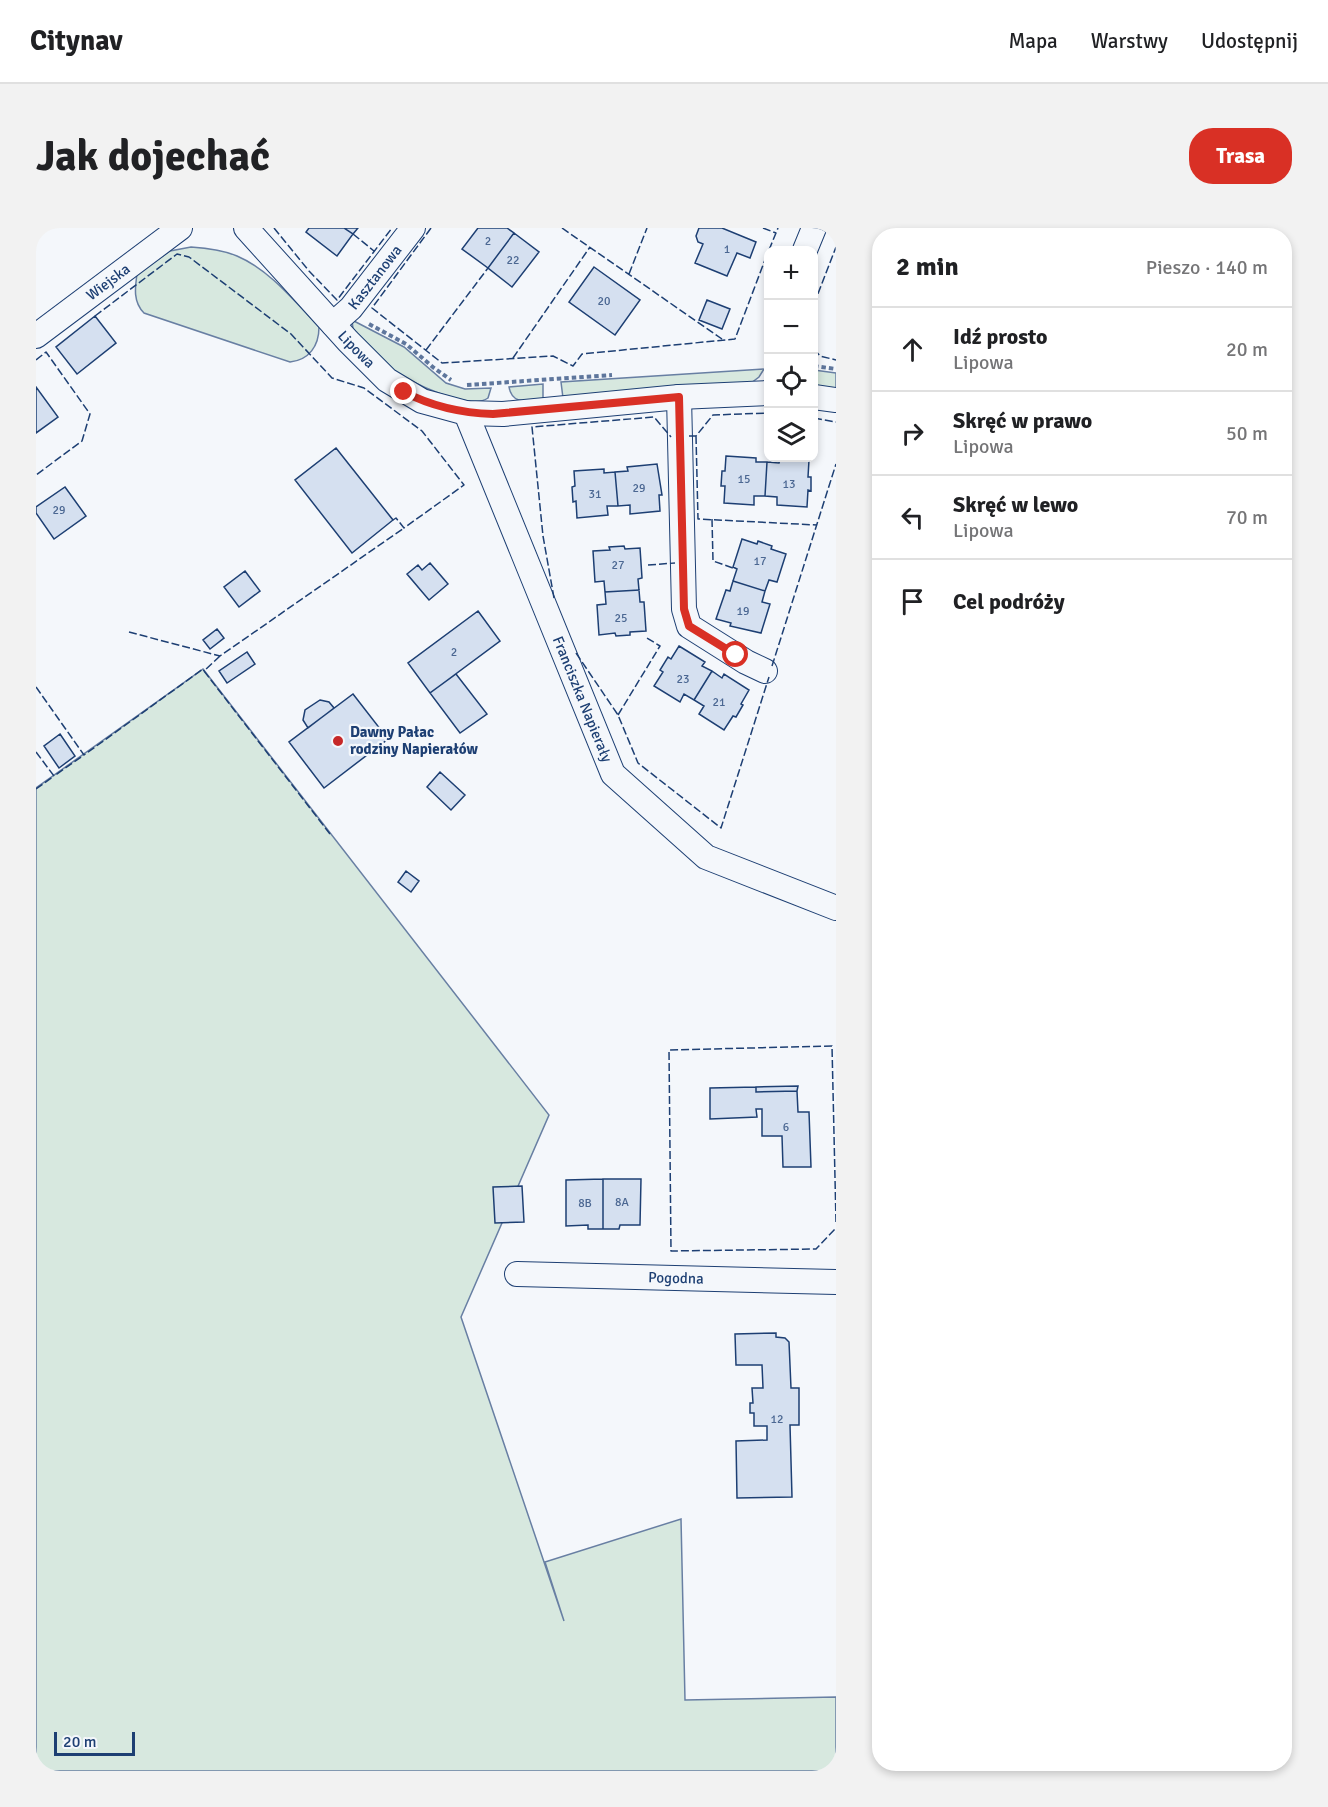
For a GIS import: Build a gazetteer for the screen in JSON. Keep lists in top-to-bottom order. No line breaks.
{"streets":{"street":["Kasztanowa","Wiejska","Lipowa","Franciszka Napierały","Pogodna"]},"crossings":[["Kasztanowa","Lipowa"],["Lipowa","Franciszka Napierały"]],"places":["Dawny Pałac rodziny Napierałów"],"house_numbers":["2","1","22","20","15","13","29","31","29","17","27","19","25","2","23","21","6","8A","8B","12"],"scale_bar":"20 m","page":{"header":"Citynav","nav":["Mapa","Warstwy","Udostępnij"],"buttons":"Trasa","title":"Jak dojechać","heading":["2 min","Pieszo · 140 m"],"map_buttons":["+","−"],"list":[["Idź prosto","Lipowa","20 m"],["Skręć w prawo","Lipowa","50 m"],["Skręć w lewo","Lipowa","70 m"],"Cel podróży"],"scale":"20 m"}}
